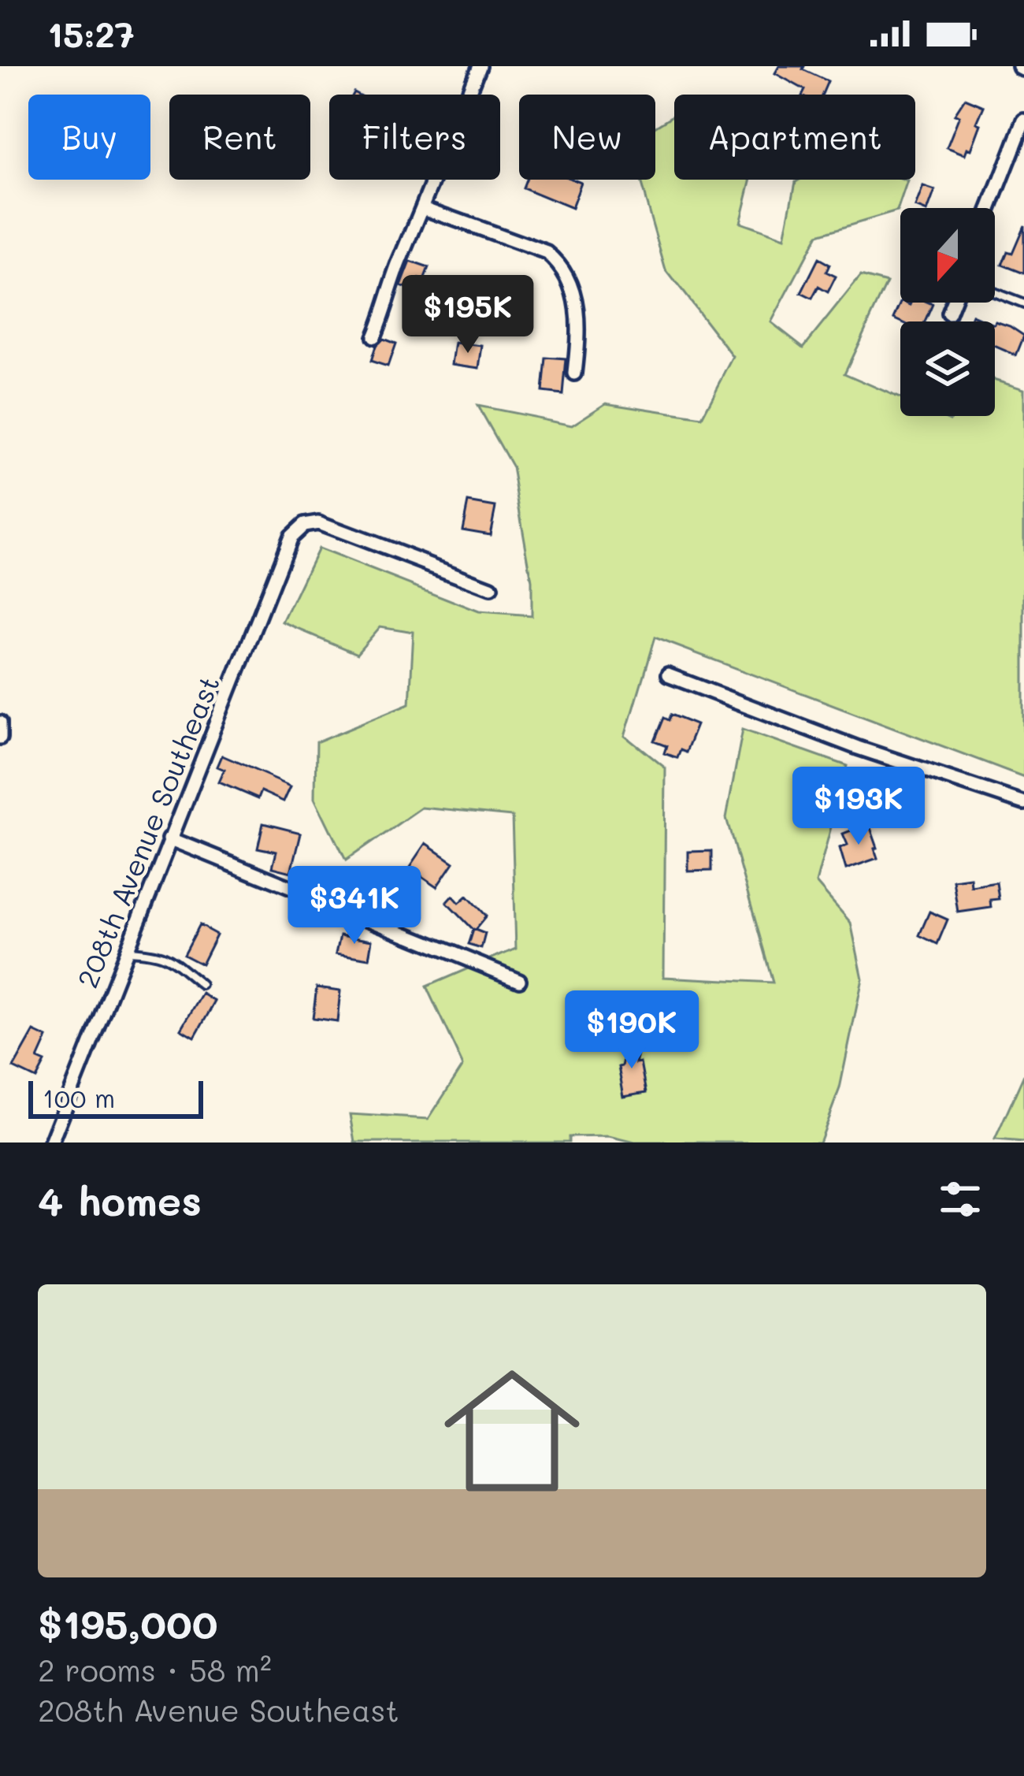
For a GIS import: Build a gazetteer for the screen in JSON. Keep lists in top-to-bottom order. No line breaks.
{"streets":{"street":["208th Avenue Southeast"]},"scale_bar":"100 m","north":"bottom","page":{"status":"15:27","chip":["Buy","Rent","Filters","New","Apartment"],"price":["$195K","$193K","$341K","$190K"],"scale":"100 m","heading":"4 homes","list":[{"name":"$195,000","note":"2 rooms · 58 m² · 208th Avenue Southeast"}]}}
